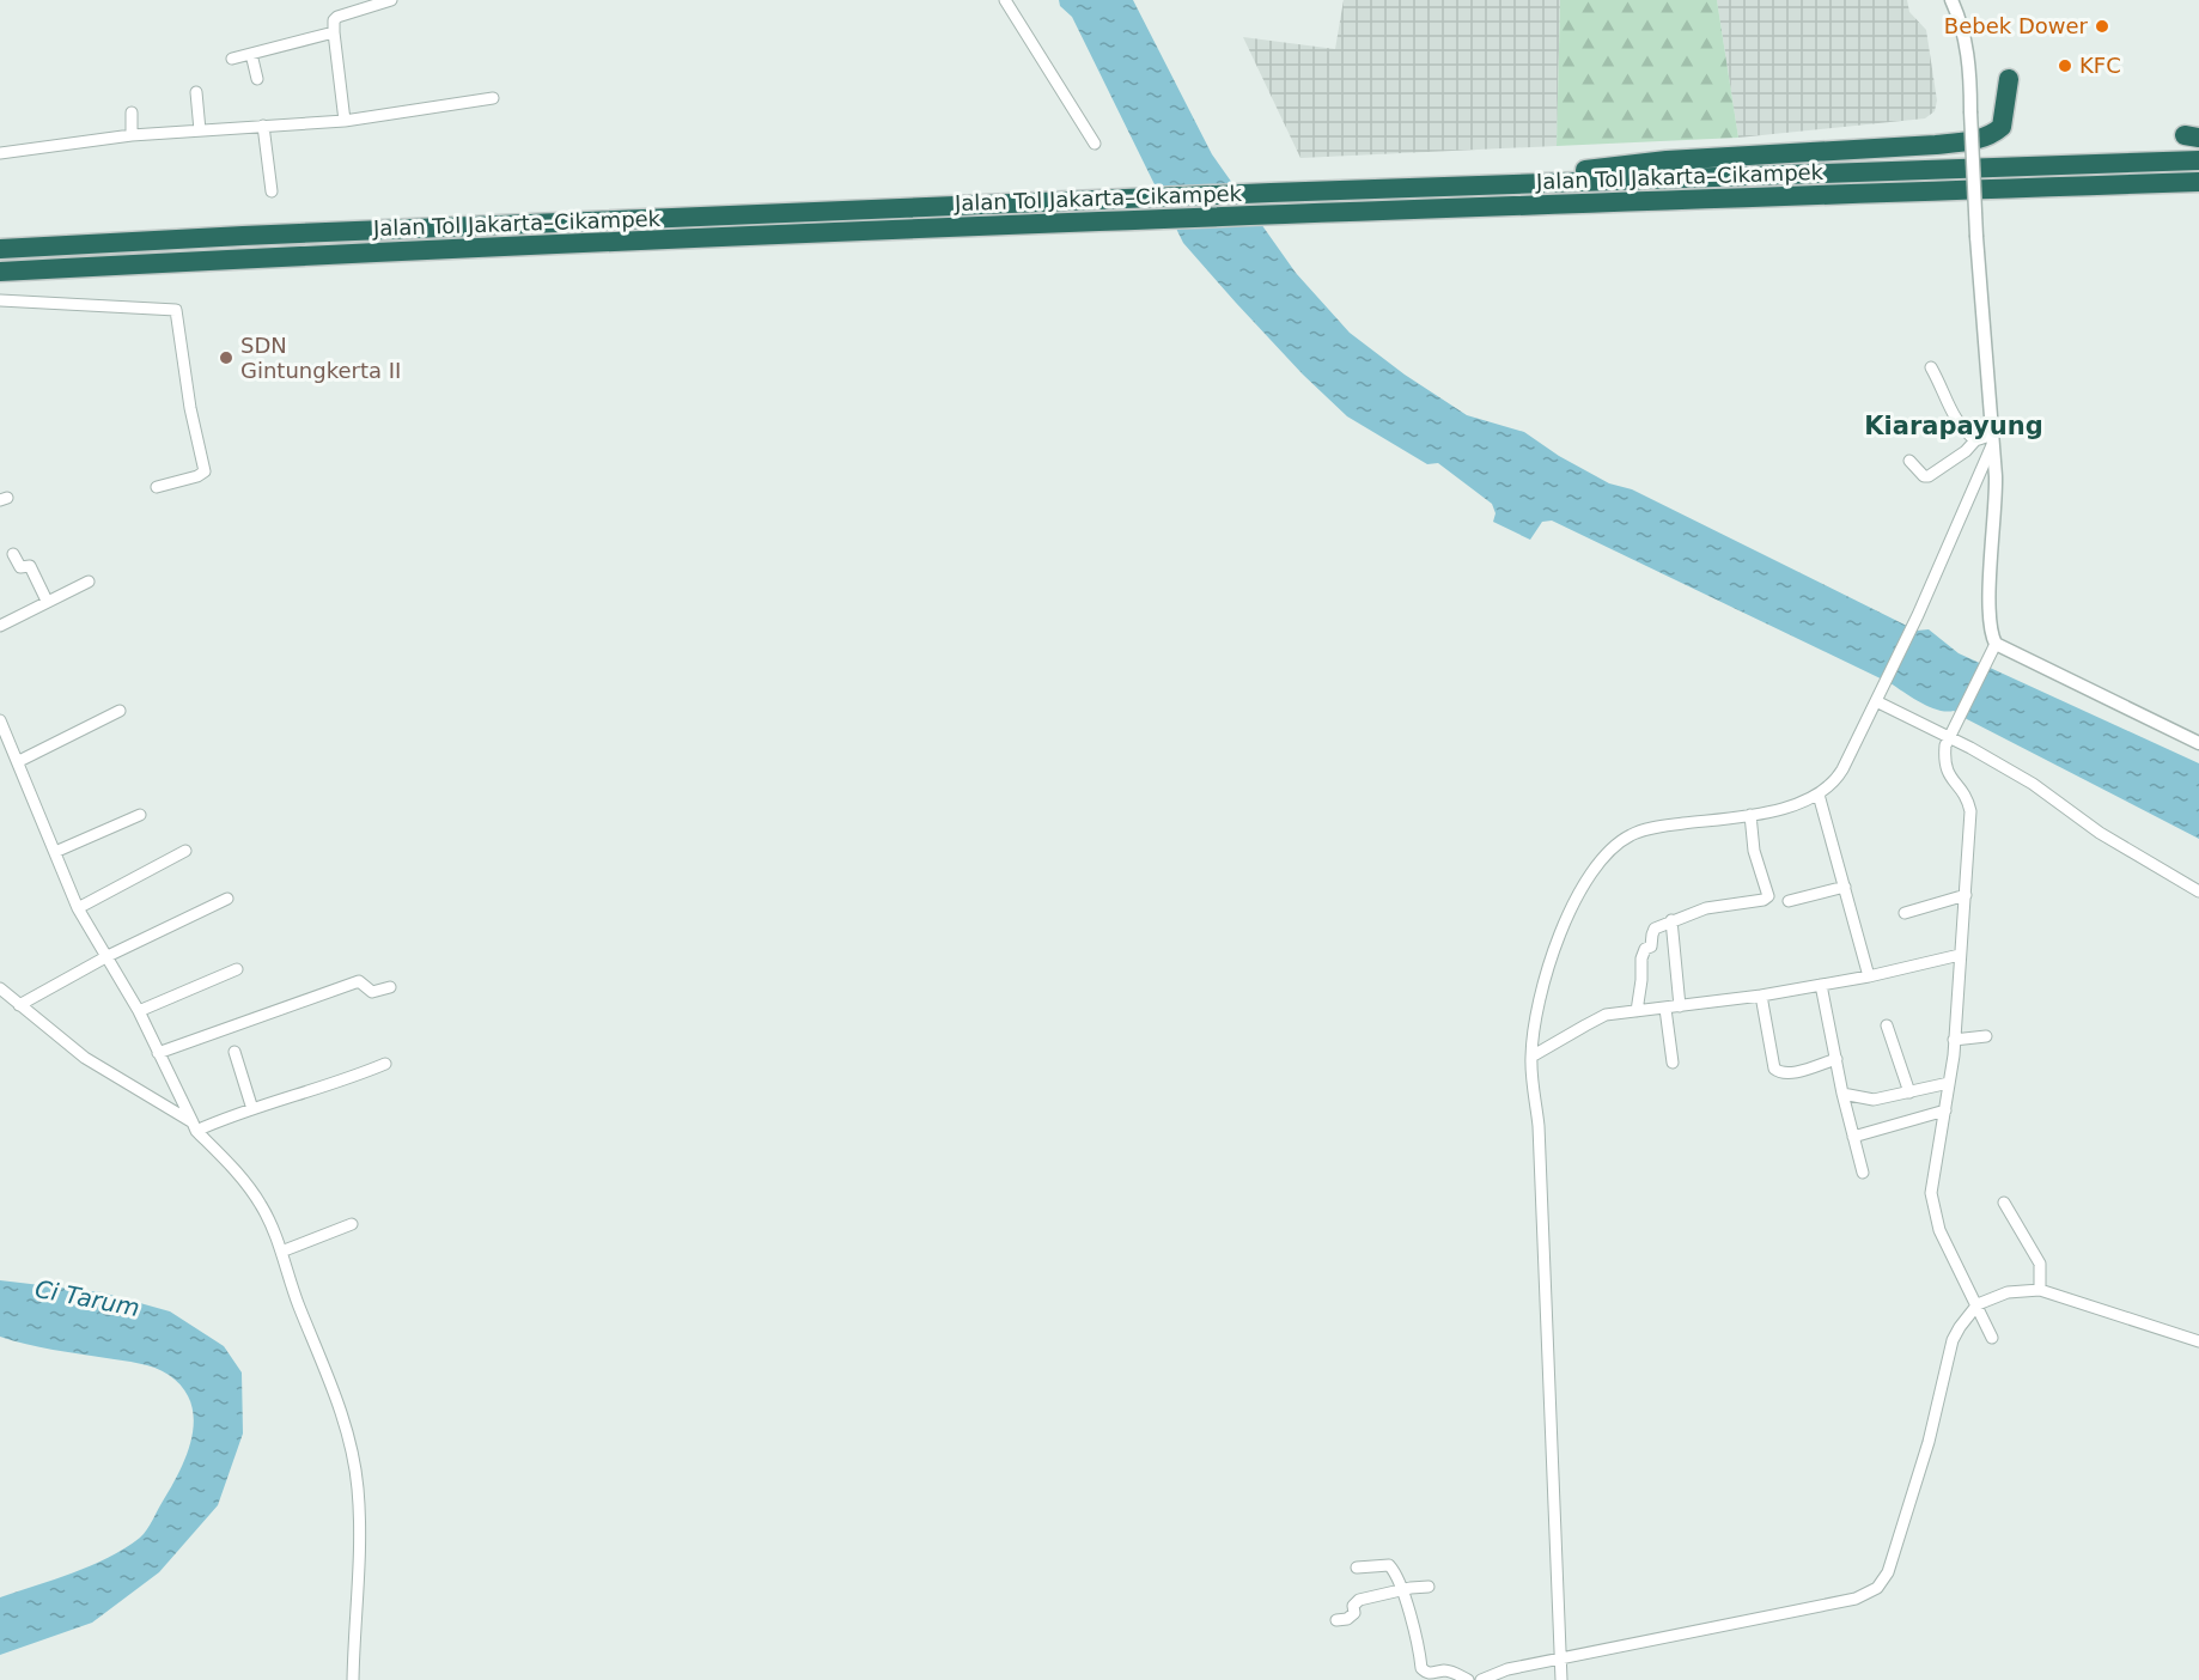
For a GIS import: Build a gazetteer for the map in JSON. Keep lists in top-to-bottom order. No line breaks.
{"streets":{"highway":["Jalan Tol Jakarta–Cikampek"]},"districts":["Kiarapayung"],"water":["Ci Tarum"],"places":["Bebek Dower","KFC","SDN Gintungkerta II"]}
